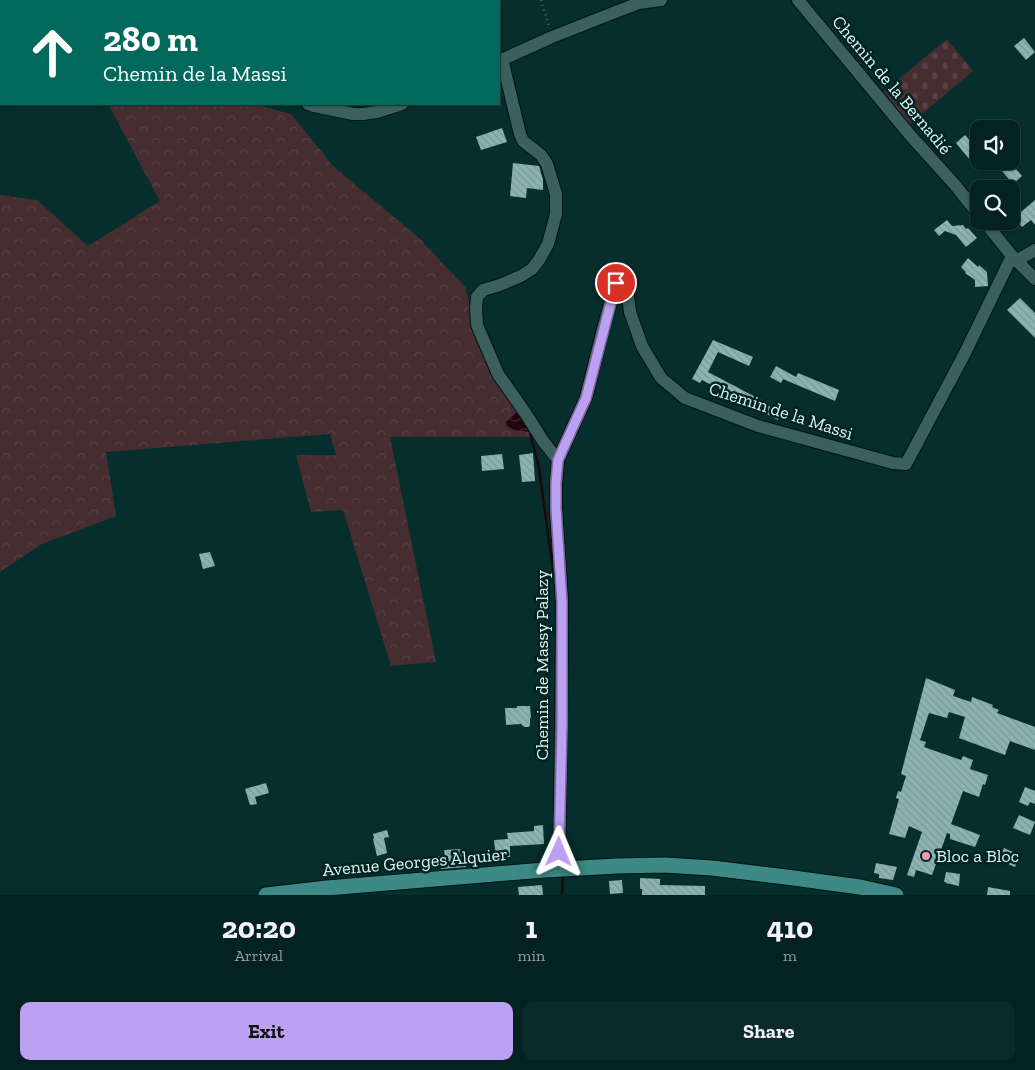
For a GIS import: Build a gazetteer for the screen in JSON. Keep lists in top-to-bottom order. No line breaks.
{"streets":{"main road":["Avenue Georges Alquier"],"street":["Chemin de la Bernadié","Chemin de la Massi","Chemin de Massy Palazy"]},"crossings":[["Chemin de la Massi","Chemin de Massy Palazy"],["Chemin de Massy Palazy","Avenue Georges Alquier"]],"places":["Bloc a Bloc"],"page":{"turn":["280 m","Chemin de la Massi"],"eta":["20:20","Arrival","1","min","410","m"],"buttons":["Exit","Share"]}}
